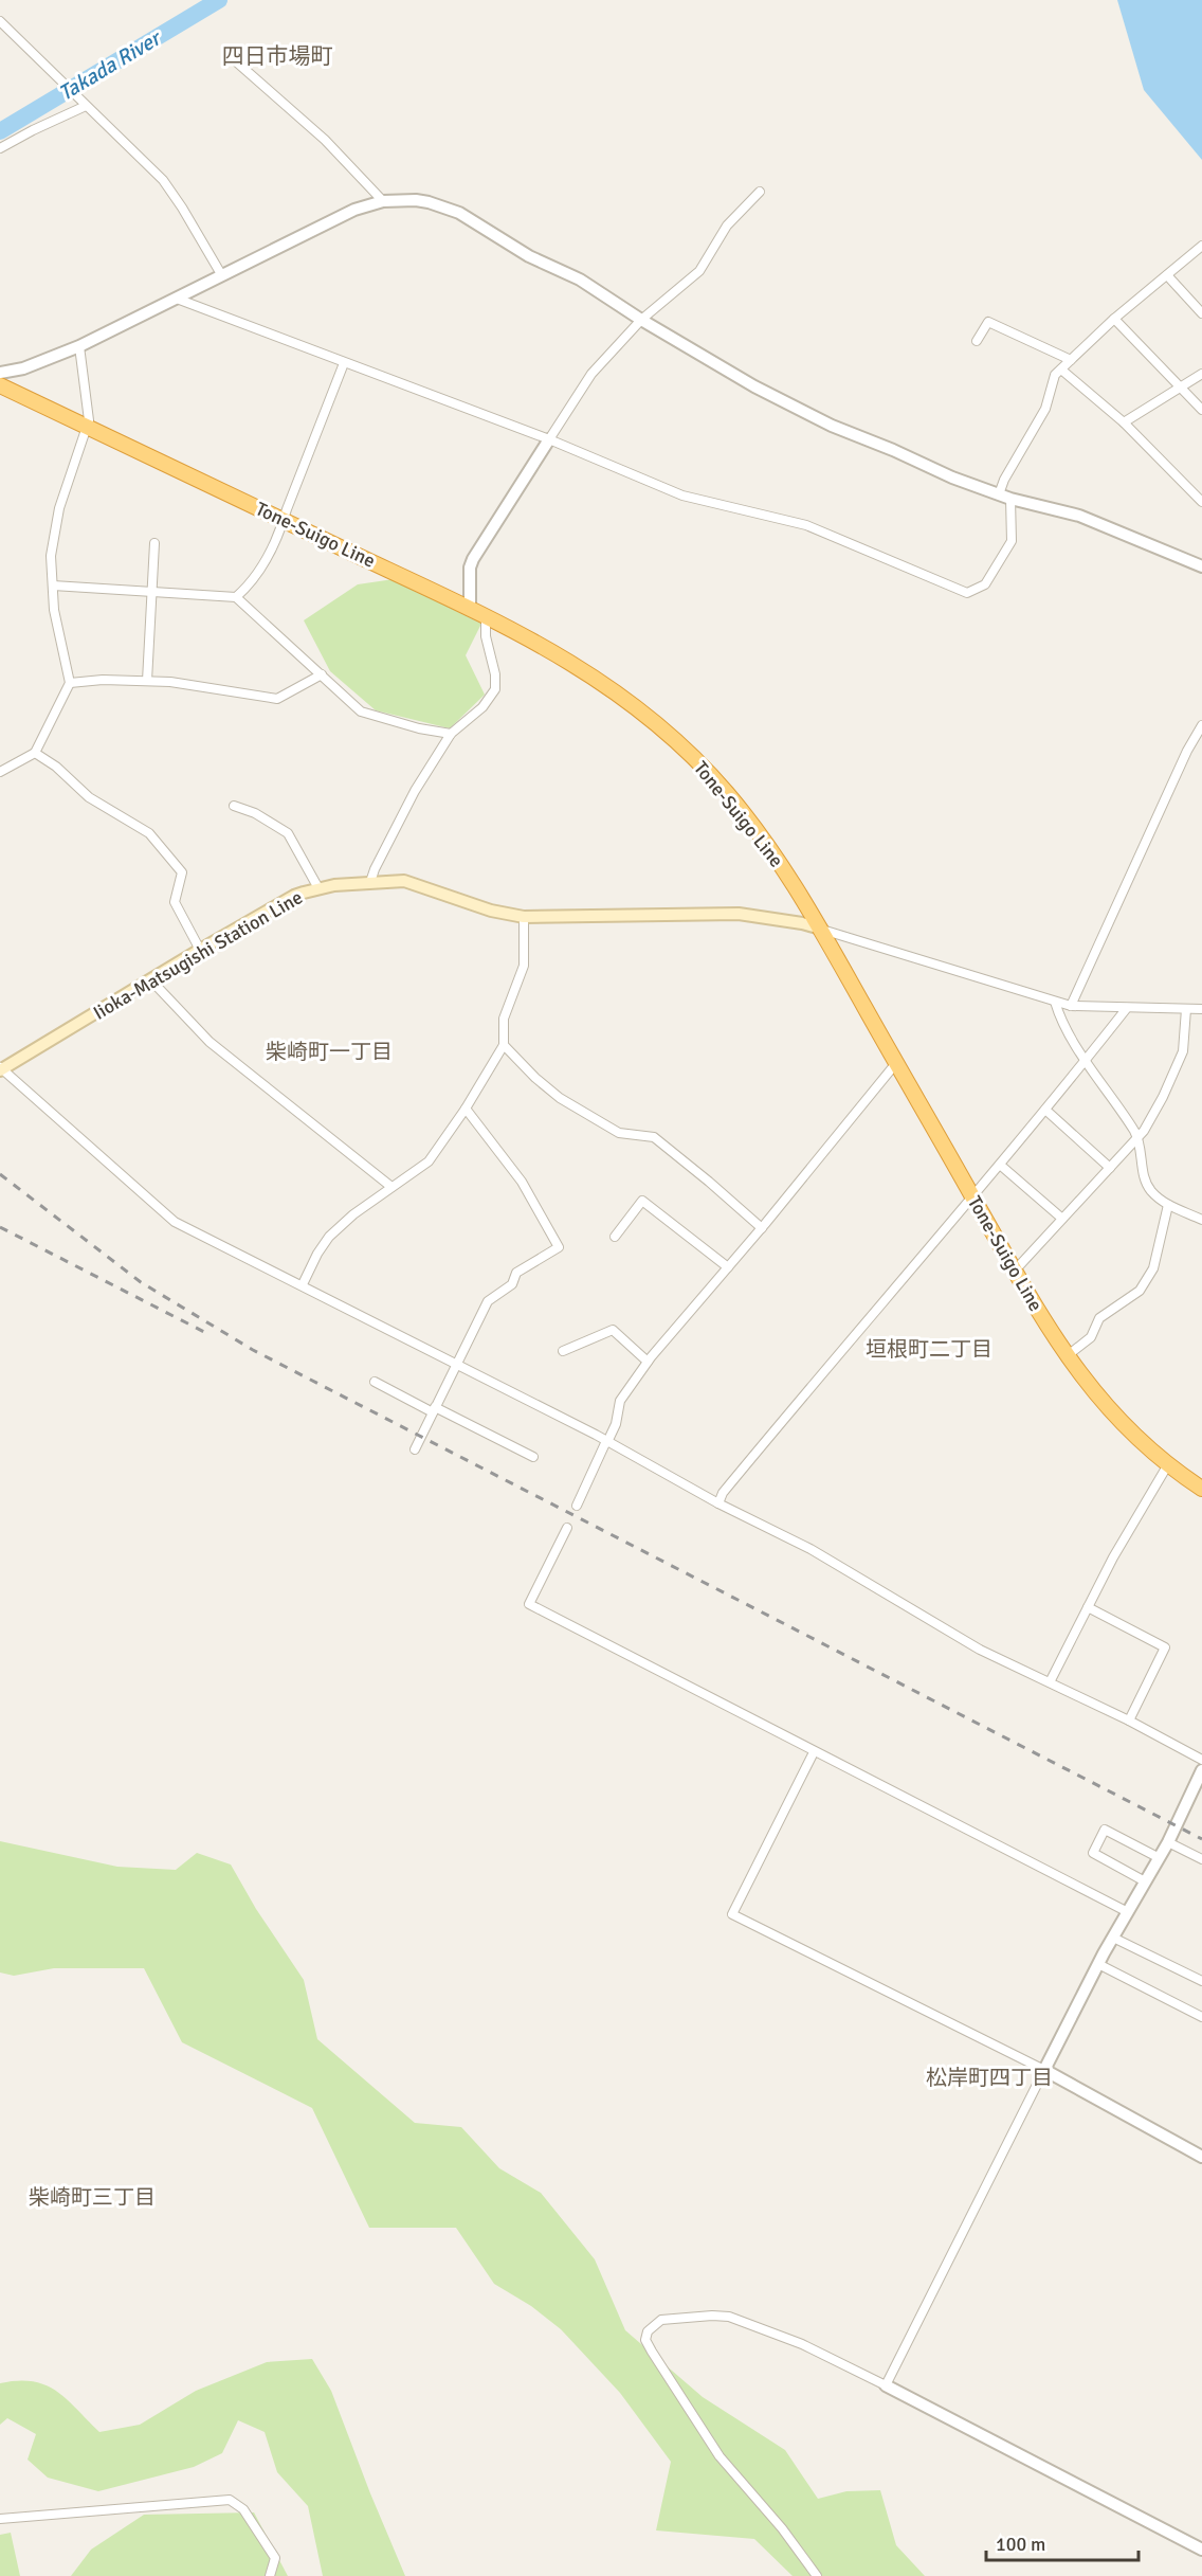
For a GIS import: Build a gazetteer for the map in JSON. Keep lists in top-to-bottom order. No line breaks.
{"streets":{"highway":["Tone-Suigo Line"],"main road":["Iioka-Matsugishi Station Line"]},"crossings":[["Tone-Suigo Line","Iioka-Matsugishi Station Line"]],"districts":["四日市場町","柴崎町一丁目","垣根町二丁目","松岸町四丁目","柴崎町三丁目"],"water":["Takada River"],"scale_bar":"100 m"}
